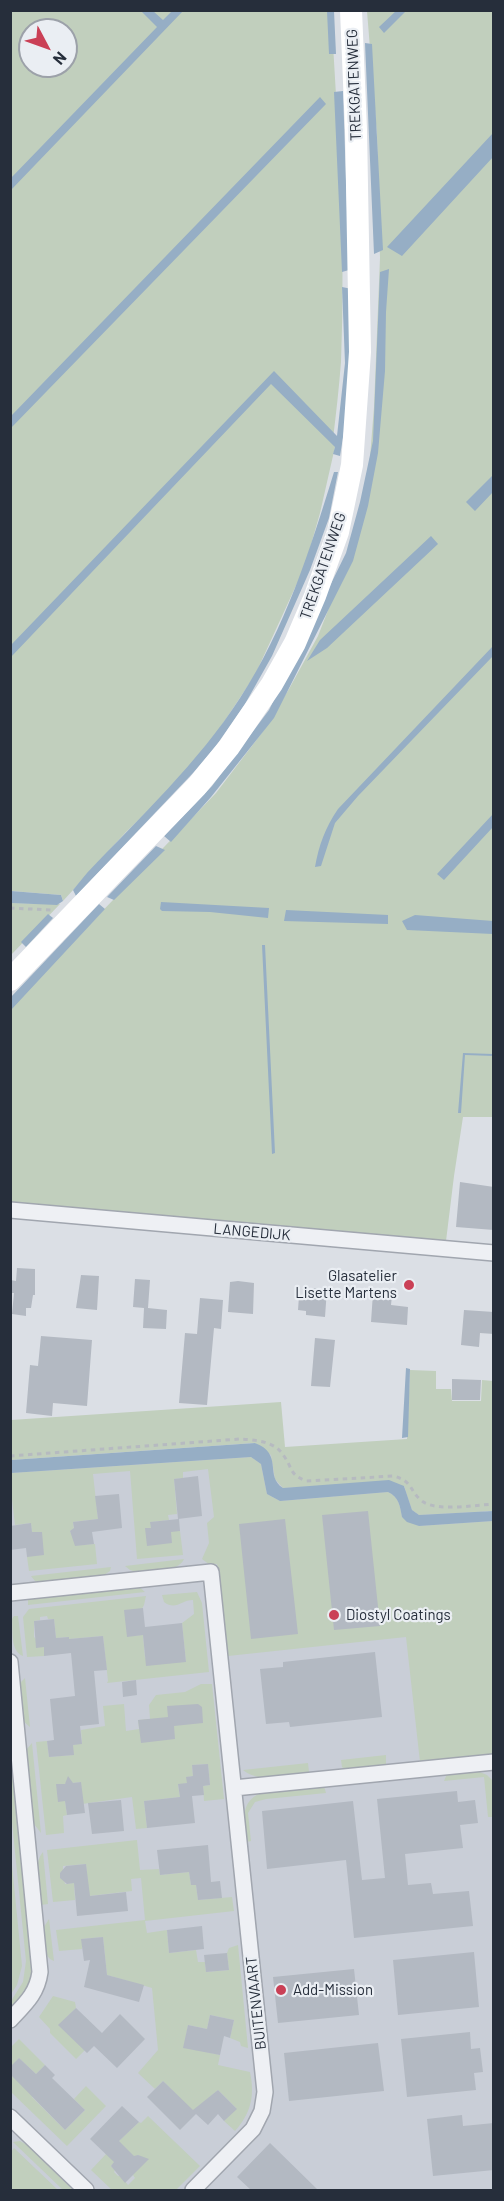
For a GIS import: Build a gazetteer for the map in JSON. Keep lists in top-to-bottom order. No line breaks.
{"streets":{"street":["TREKGATENWEG","LANGEDIJK","BUITENVAART"]},"places":["Glasatelier Lisette Martens","Diostyl Coatings","Add-Mission"],"north":"bottom right"}
